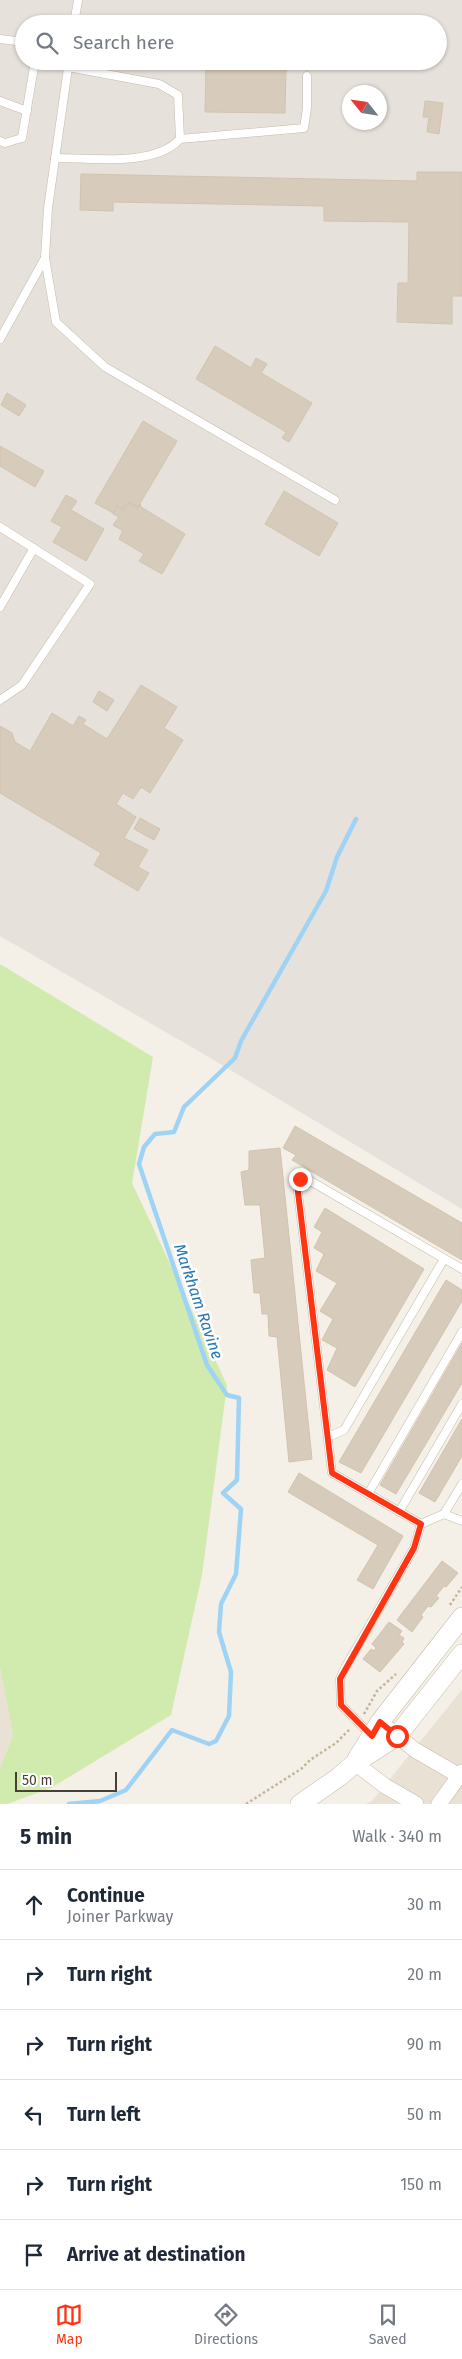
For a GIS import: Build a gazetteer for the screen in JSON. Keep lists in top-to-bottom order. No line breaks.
{"water":["Markham Ravine"],"scale_bar":"50 m","north":"top left","page":{"search":"Search here","scale":"50 m","heading":["5 min","Walk · 340 m"],"list":[["Continue","Joiner Parkway","30 m"],["Turn right","20 m"],["Turn right","90 m"],["Turn left","50 m"],["Turn right","150 m"],"Arrive at destination"],"nav":["Map","Directions","Saved"]}}
